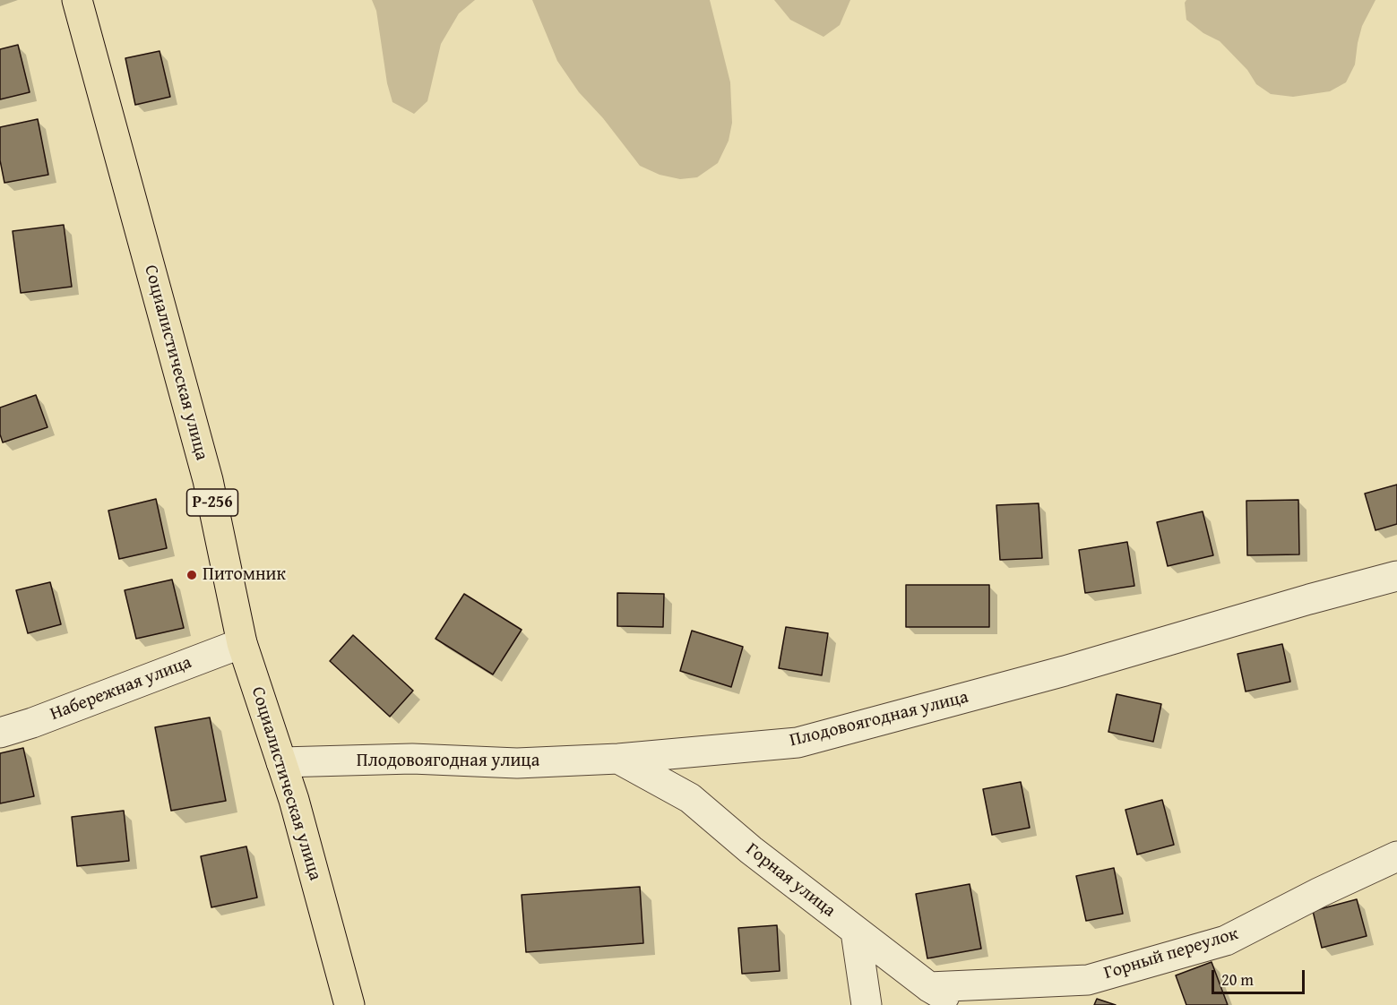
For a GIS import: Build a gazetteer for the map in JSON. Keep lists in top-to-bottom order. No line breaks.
{"streets":{"main road":["Социалистическая улица","Р-256"],"street":["Набережная улица","Плодовоягодная улица","Горная улица","Горный переулок"]},"crossings":[["Социалистическая улица","Набережная улица"],["Социалистическая улица","Плодовоягодная улица"],["Плодовоягодная улица","Горная улица"],["Горная улица","Горный переулок"]],"places":["Питомник"],"scale_bar":"20 m"}
